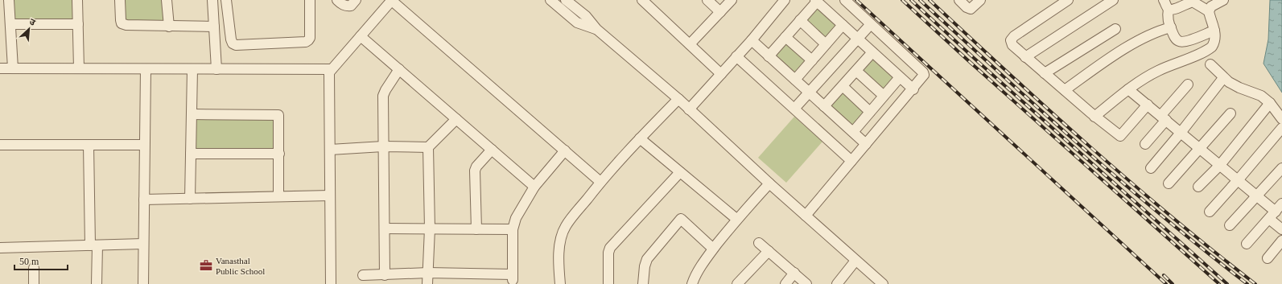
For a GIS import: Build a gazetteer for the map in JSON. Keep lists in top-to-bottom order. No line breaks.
{"places":{"office":["Vanasthal Public School"]},"scale_bar":"50 m","north":"top right"}
